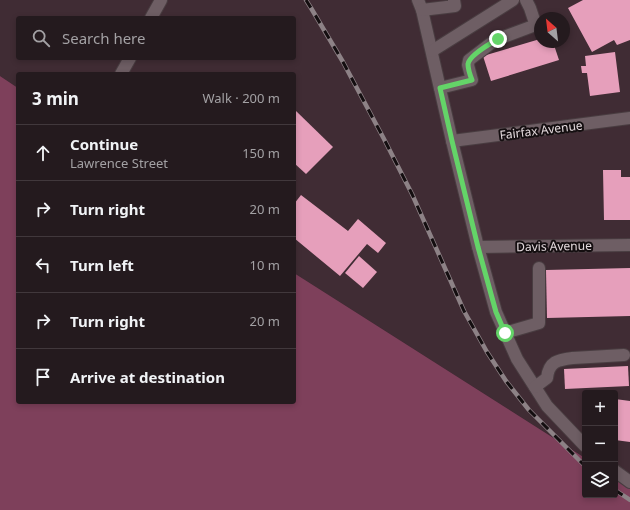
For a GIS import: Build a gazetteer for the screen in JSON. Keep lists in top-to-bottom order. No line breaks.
{"streets":{"street":["Fairfax Avenue","Davis Avenue"]},"north":"top left","page":{"search":"Search here","heading":["3 min","Walk · 200 m"],"list":[["Continue","Lawrence Street","150 m"],["Turn right","20 m"],["Turn left","10 m"],["Turn right","20 m"],"Arrive at destination"],"map_buttons":["+","−"]}}
